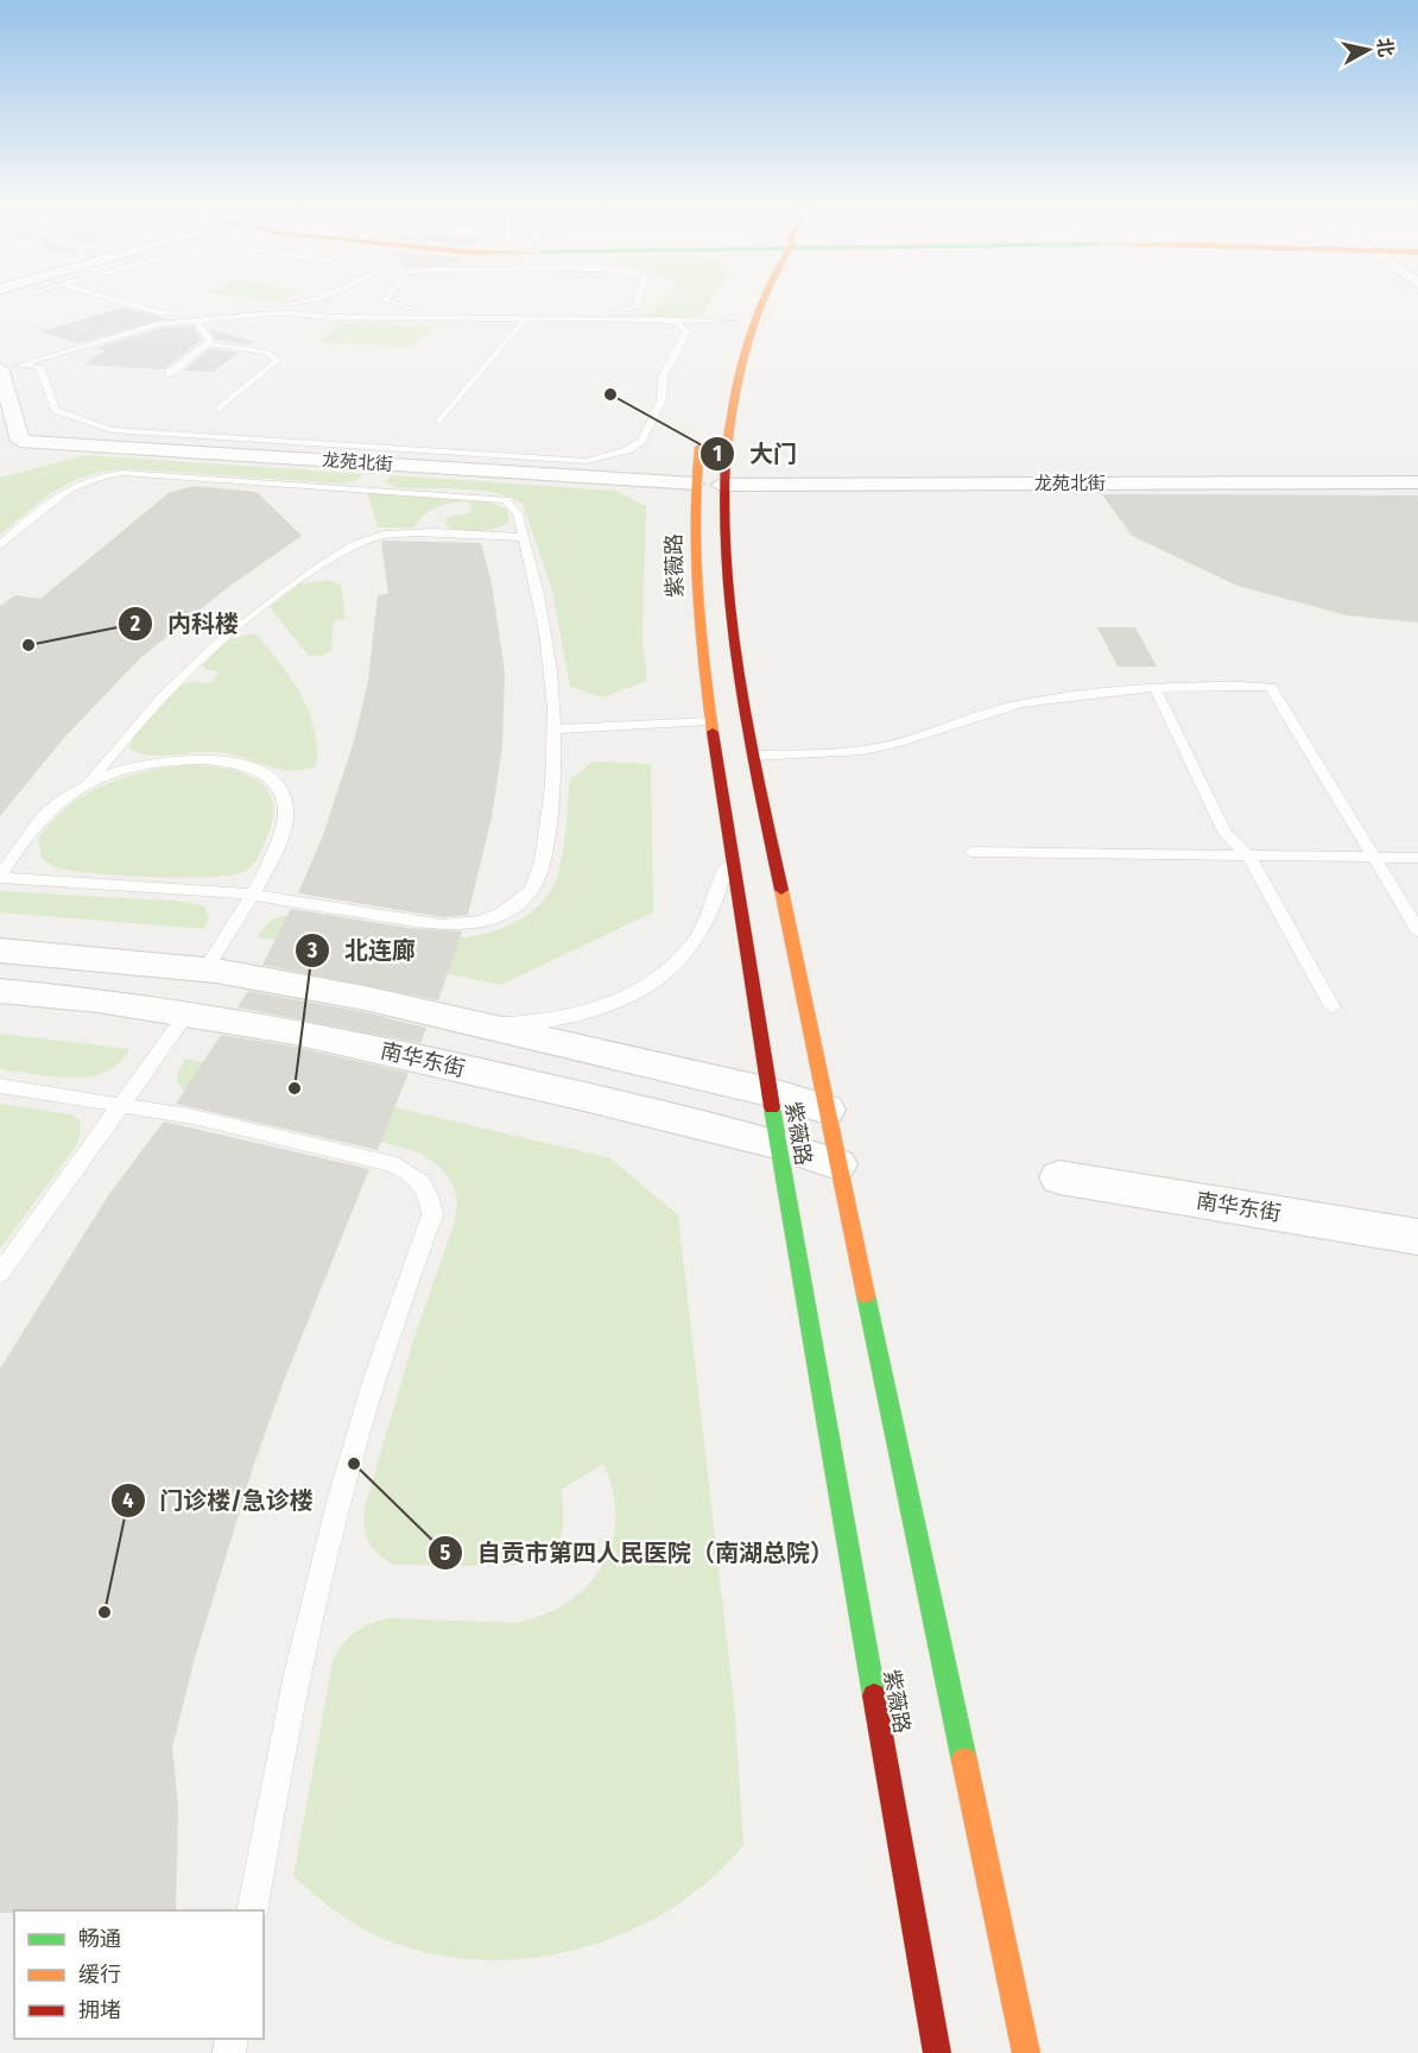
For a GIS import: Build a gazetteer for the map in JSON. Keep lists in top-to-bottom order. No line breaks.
{"streets":{"main road":["紫薇路"],"street":["龙苑北街","南华东街"]},"crossings":[["龙苑北街","紫薇路"],["紫薇路","南华东街"]],"places":["大门","内科楼","北连廊","自贡市第四人民医院（南湖总院）","门诊楼/急诊楼"],"legend":["畅通","缓行","拥堵"],"north":"right"}
